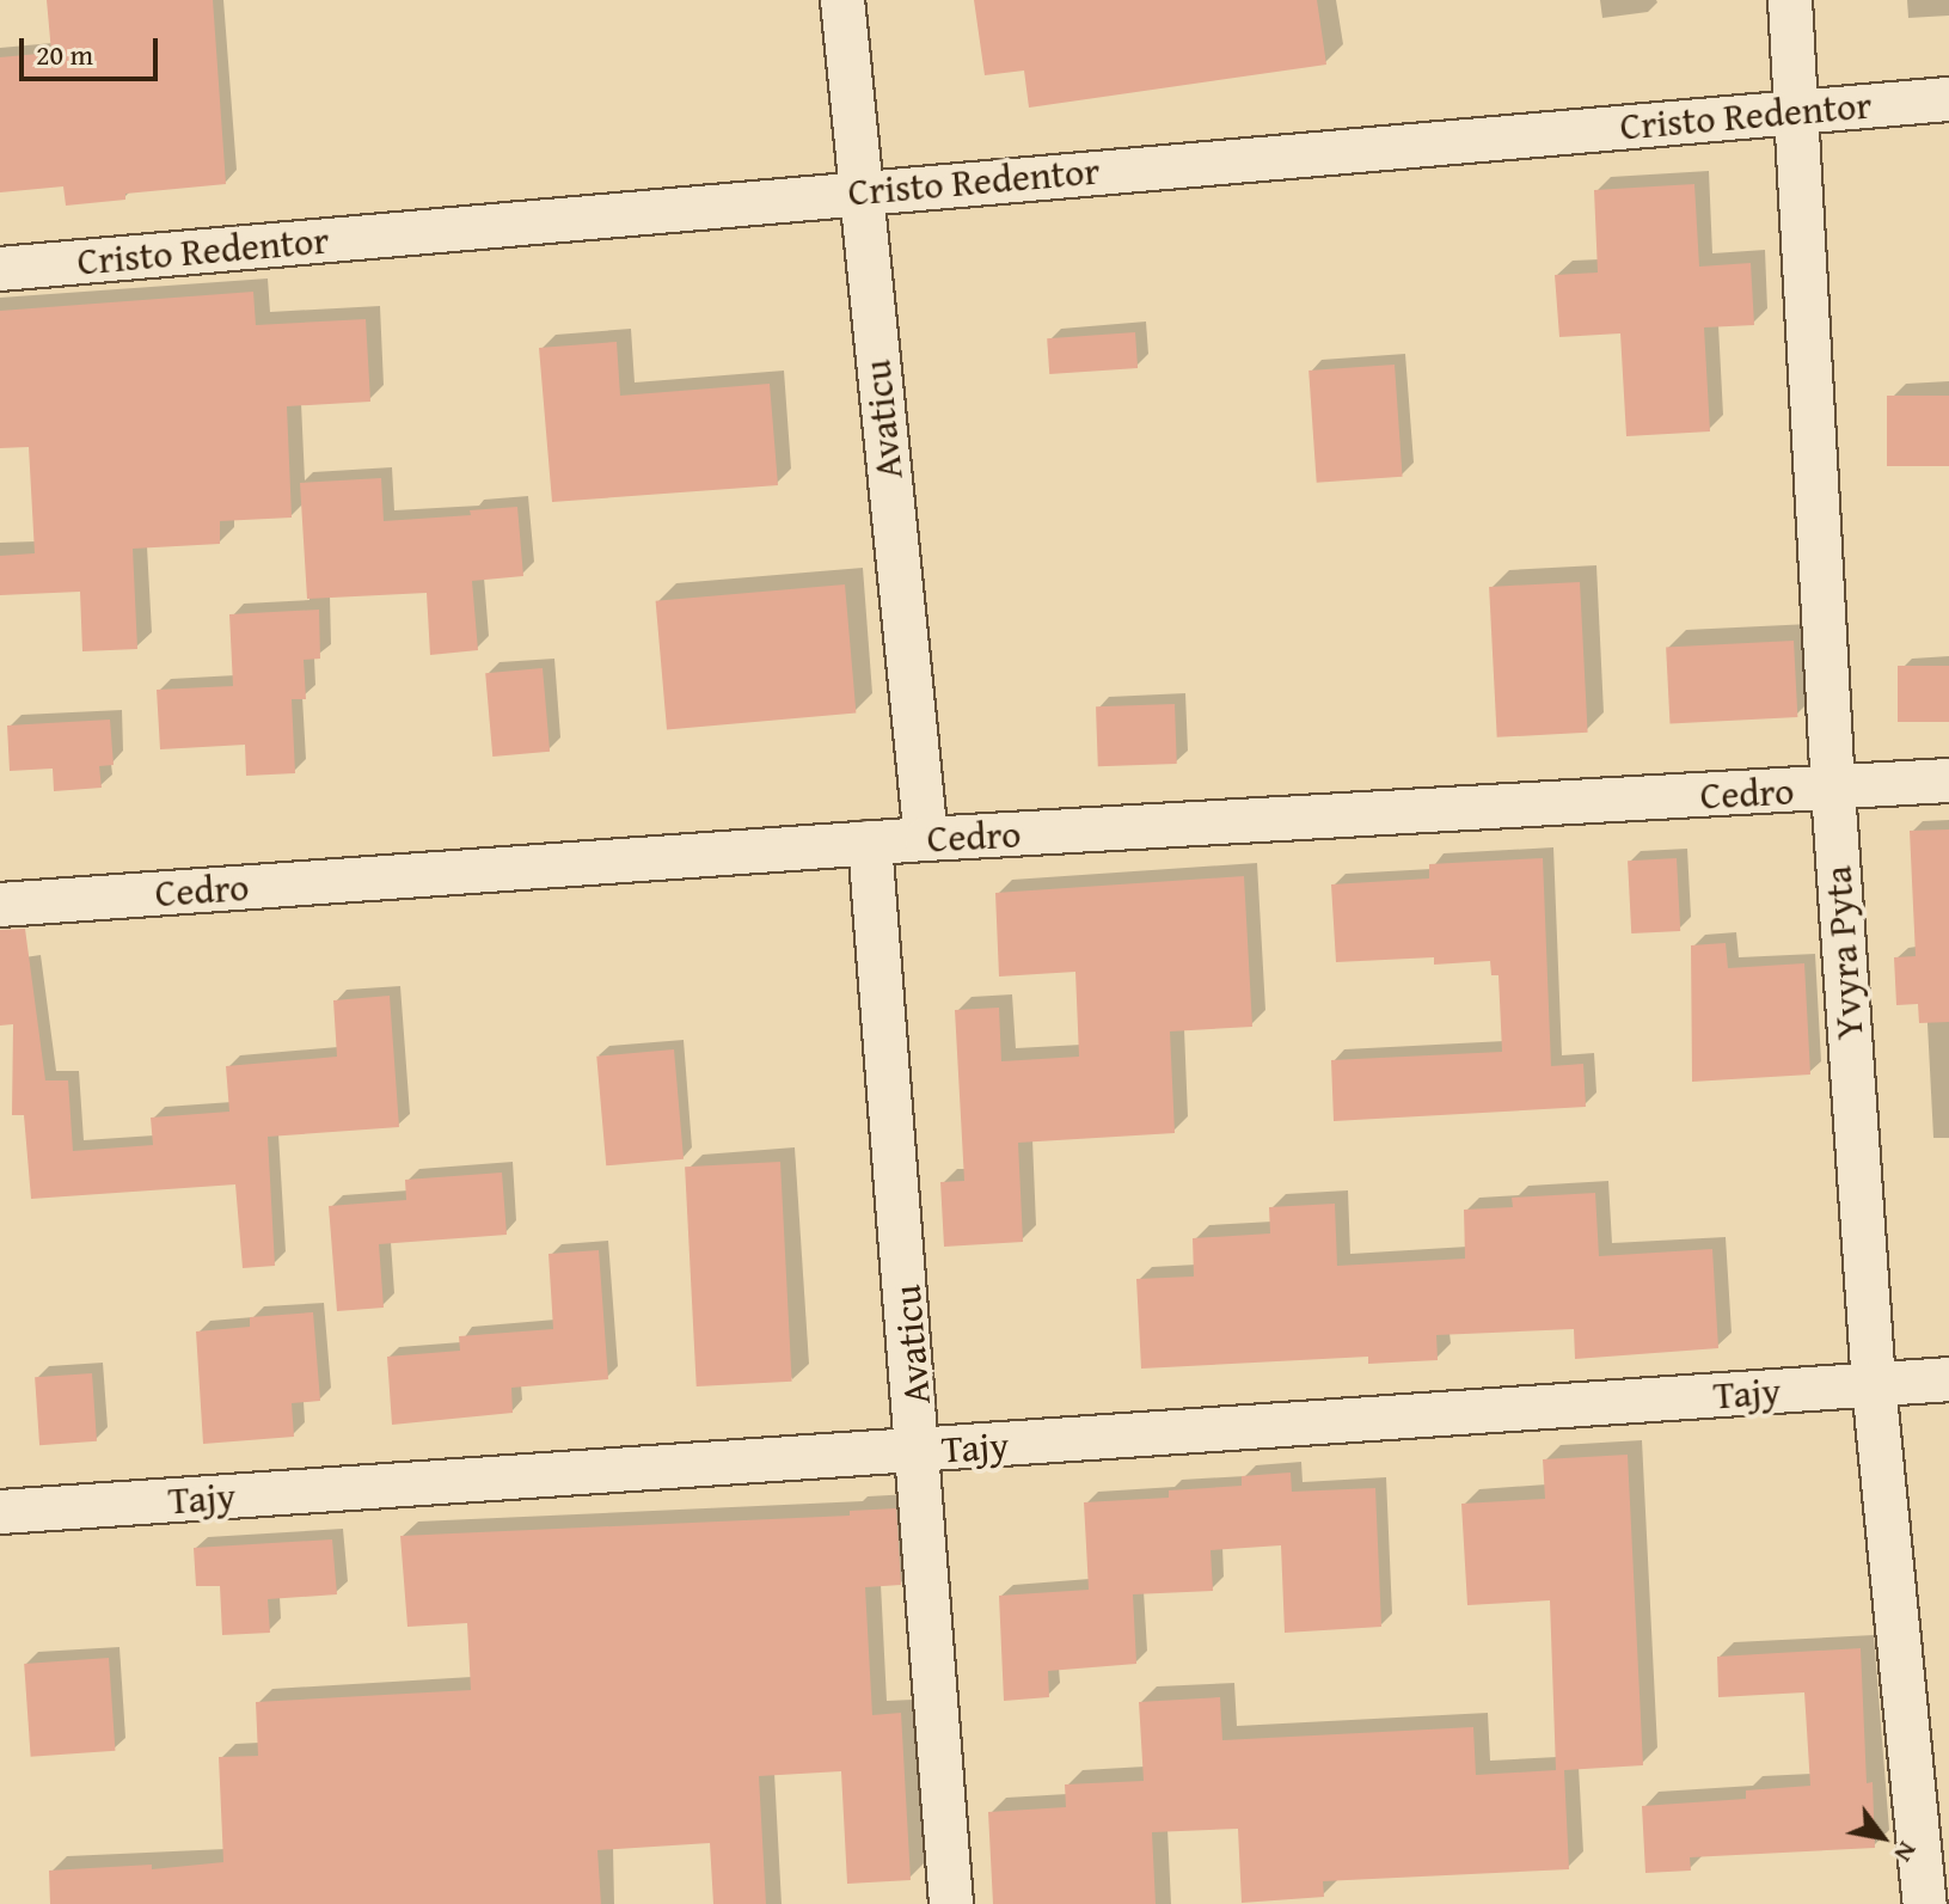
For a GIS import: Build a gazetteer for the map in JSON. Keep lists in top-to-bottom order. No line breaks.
{"streets":{"street":["Cristo Redentor","Avaticu","Cedro","Yvyra Pyta","Tajy"]},"crossings":[["Cristo Redentor","Avaticu"],["Cristo Redentor","Yvyra Pyta"],["Avaticu","Cedro"],["Avaticu","Tajy"],["Cedro","Yvyra Pyta"],["Yvyra Pyta","Tajy"]],"scale_bar":"20 m","north":"bottom right"}
